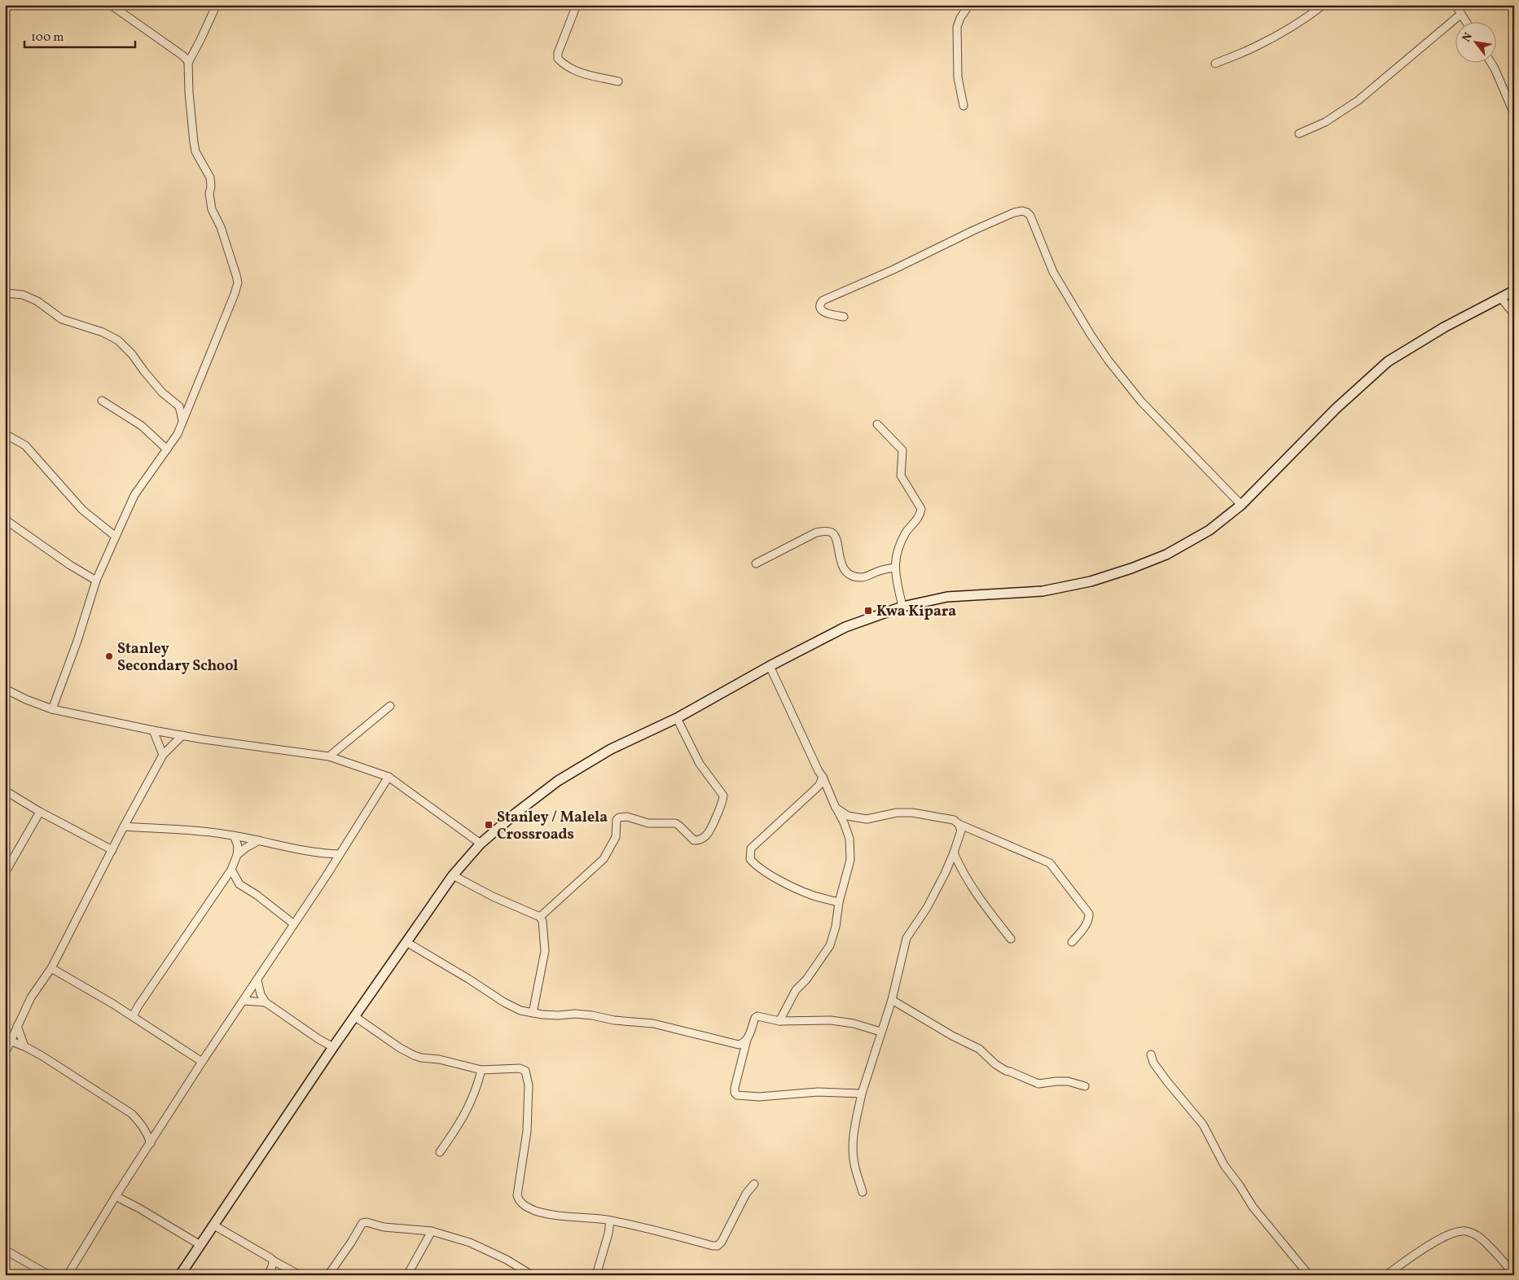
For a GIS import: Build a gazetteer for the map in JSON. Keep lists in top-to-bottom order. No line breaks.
{"places":{"transit":["Kwa Kipara","Stanley / Malela Crossroads"],"other":["Stanley Secondary School"]},"scale_bar":"100 m","north":"top left"}
